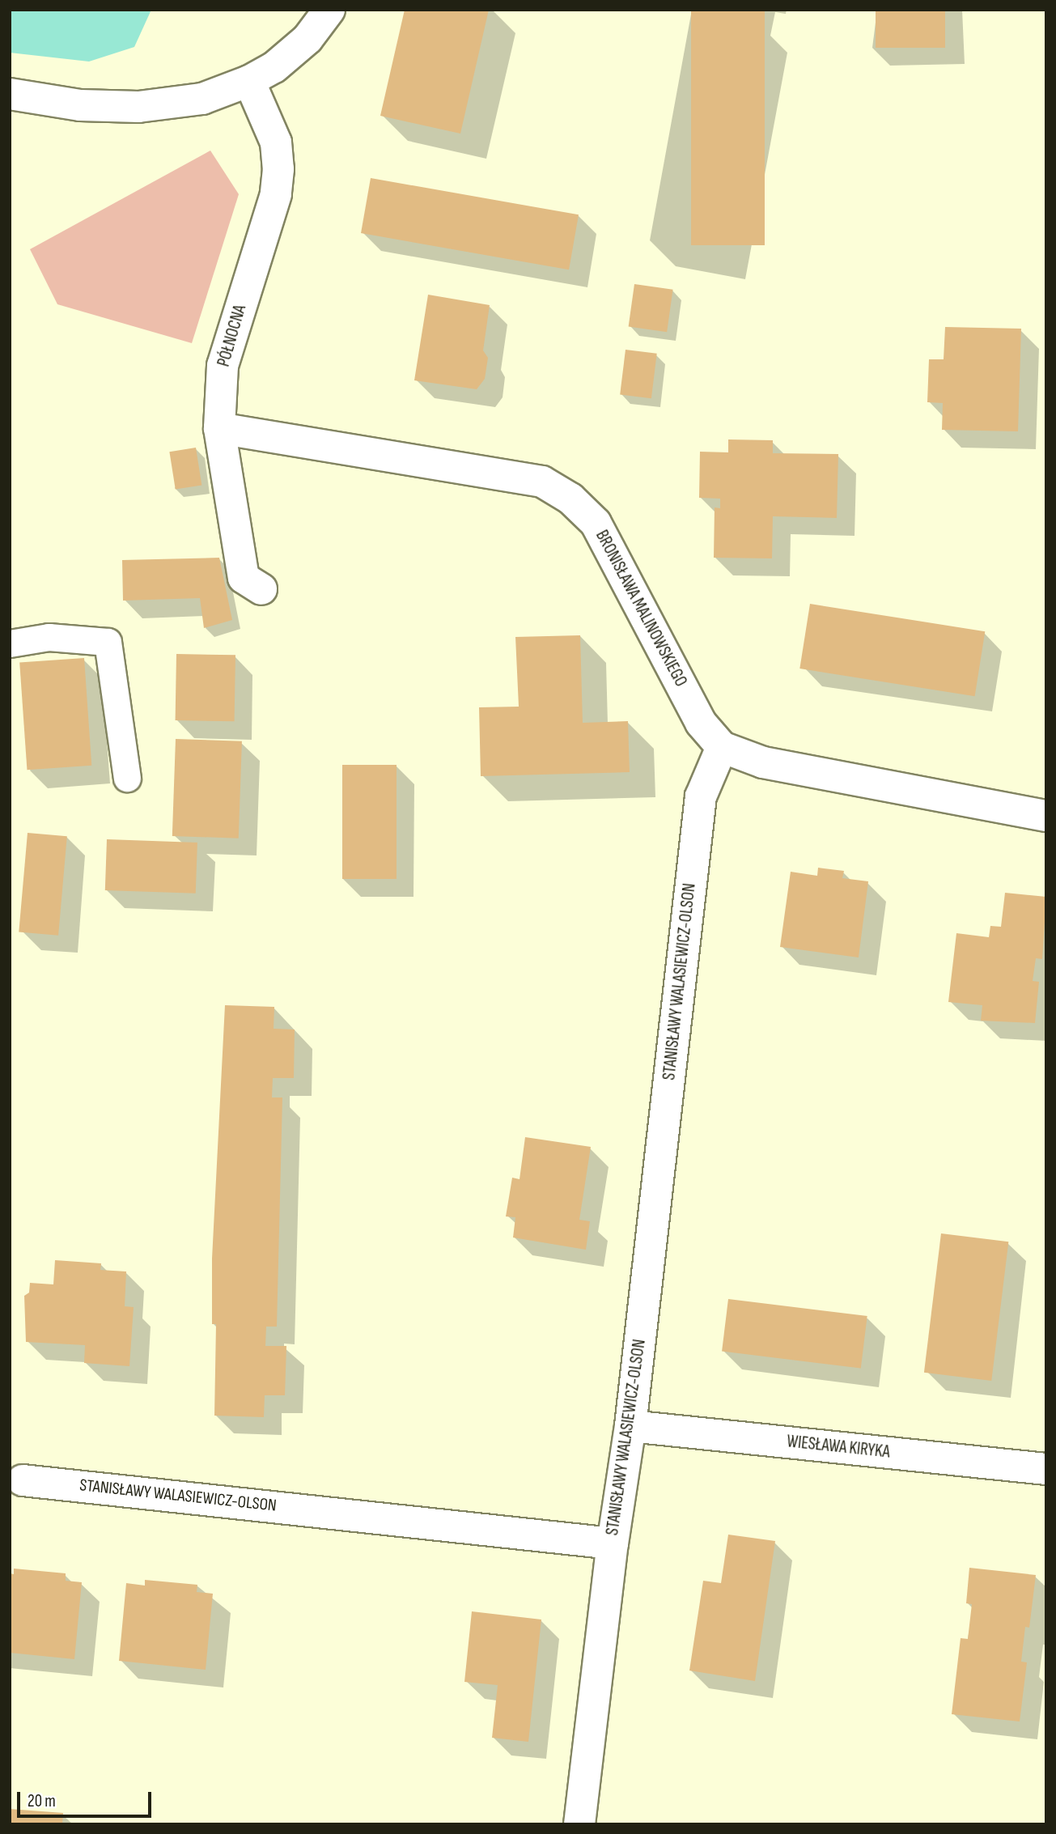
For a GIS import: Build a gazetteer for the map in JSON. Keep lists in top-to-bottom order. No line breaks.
{"streets":{"street":["PÓŁNOCNA","BRONISŁAWA MALINOWSKIEGO","STANISŁAWY WALASIEWICZ-OLSON","WIESŁAWA KIRYKA"]},"crossings":[["PÓŁNOCNA","BRONISŁAWA MALINOWSKIEGO"],["BRONISŁAWA MALINOWSKIEGO","STANISŁAWY WALASIEWICZ-OLSON"],["STANISŁAWY WALASIEWICZ-OLSON","WIESŁAWA KIRYKA"]],"scale_bar":"20 m"}
